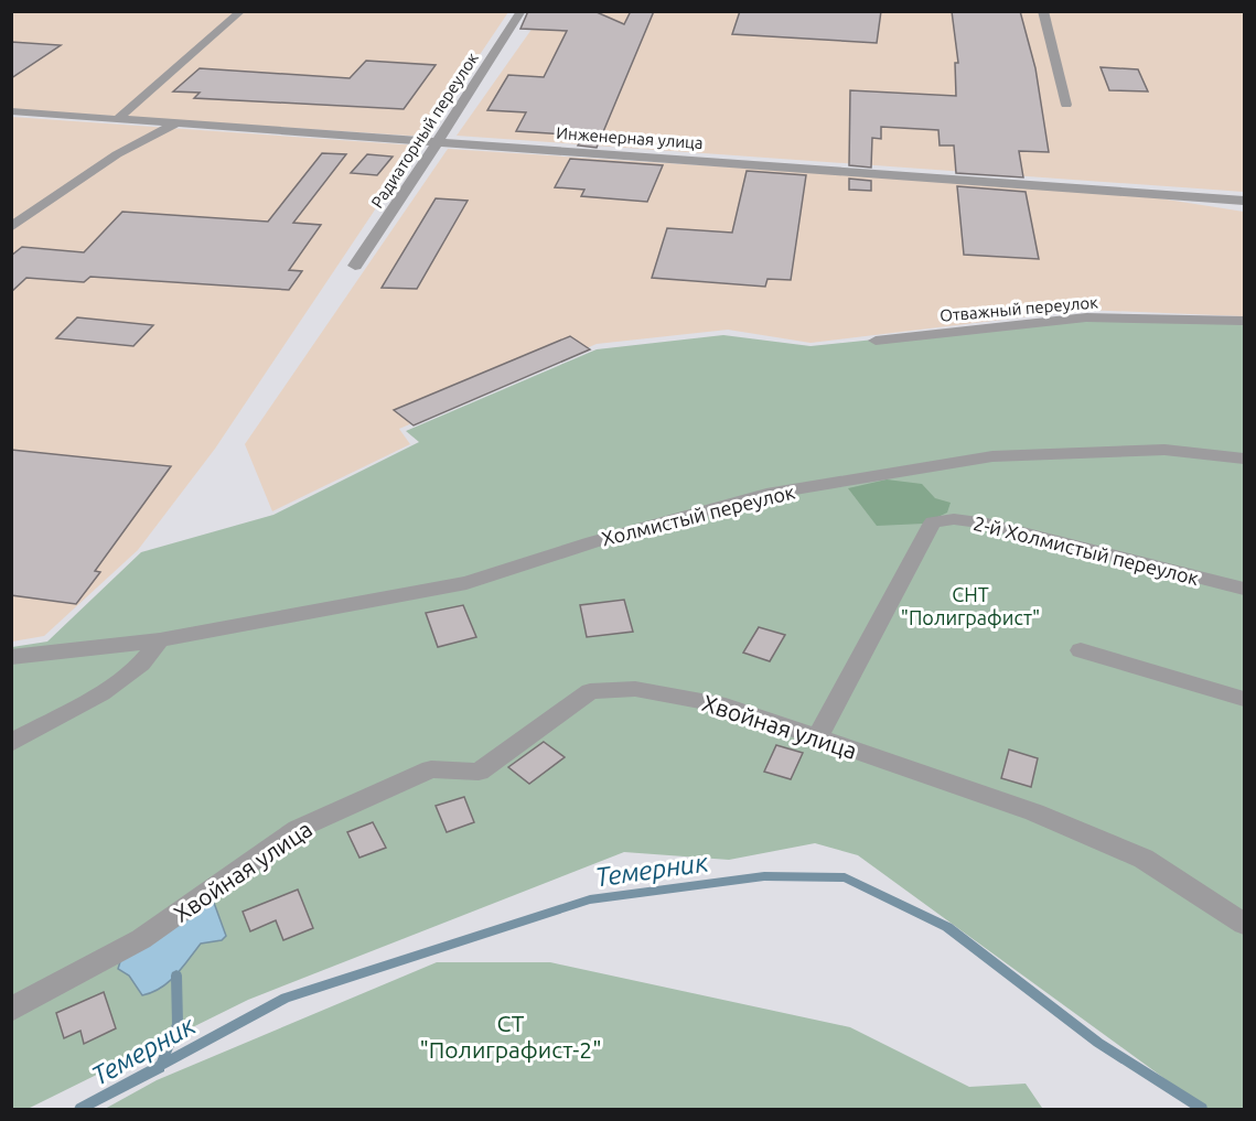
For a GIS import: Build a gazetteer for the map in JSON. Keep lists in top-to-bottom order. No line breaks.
{"streets":{"street":["Радиаторный переулок","Инженерная улица","Отважный переулок","Холмистый переулок","2-й Холмистый переулок","Хвойная улица"]},"crossings":[["Радиаторный переулок","Инженерная улица"],["2-й Холмистый переулок","Хвойная улица"]],"water":["Темерник"],"parks":["СНТ \"Полиграфист\"","СТ \"Полиграфист-2\""]}
